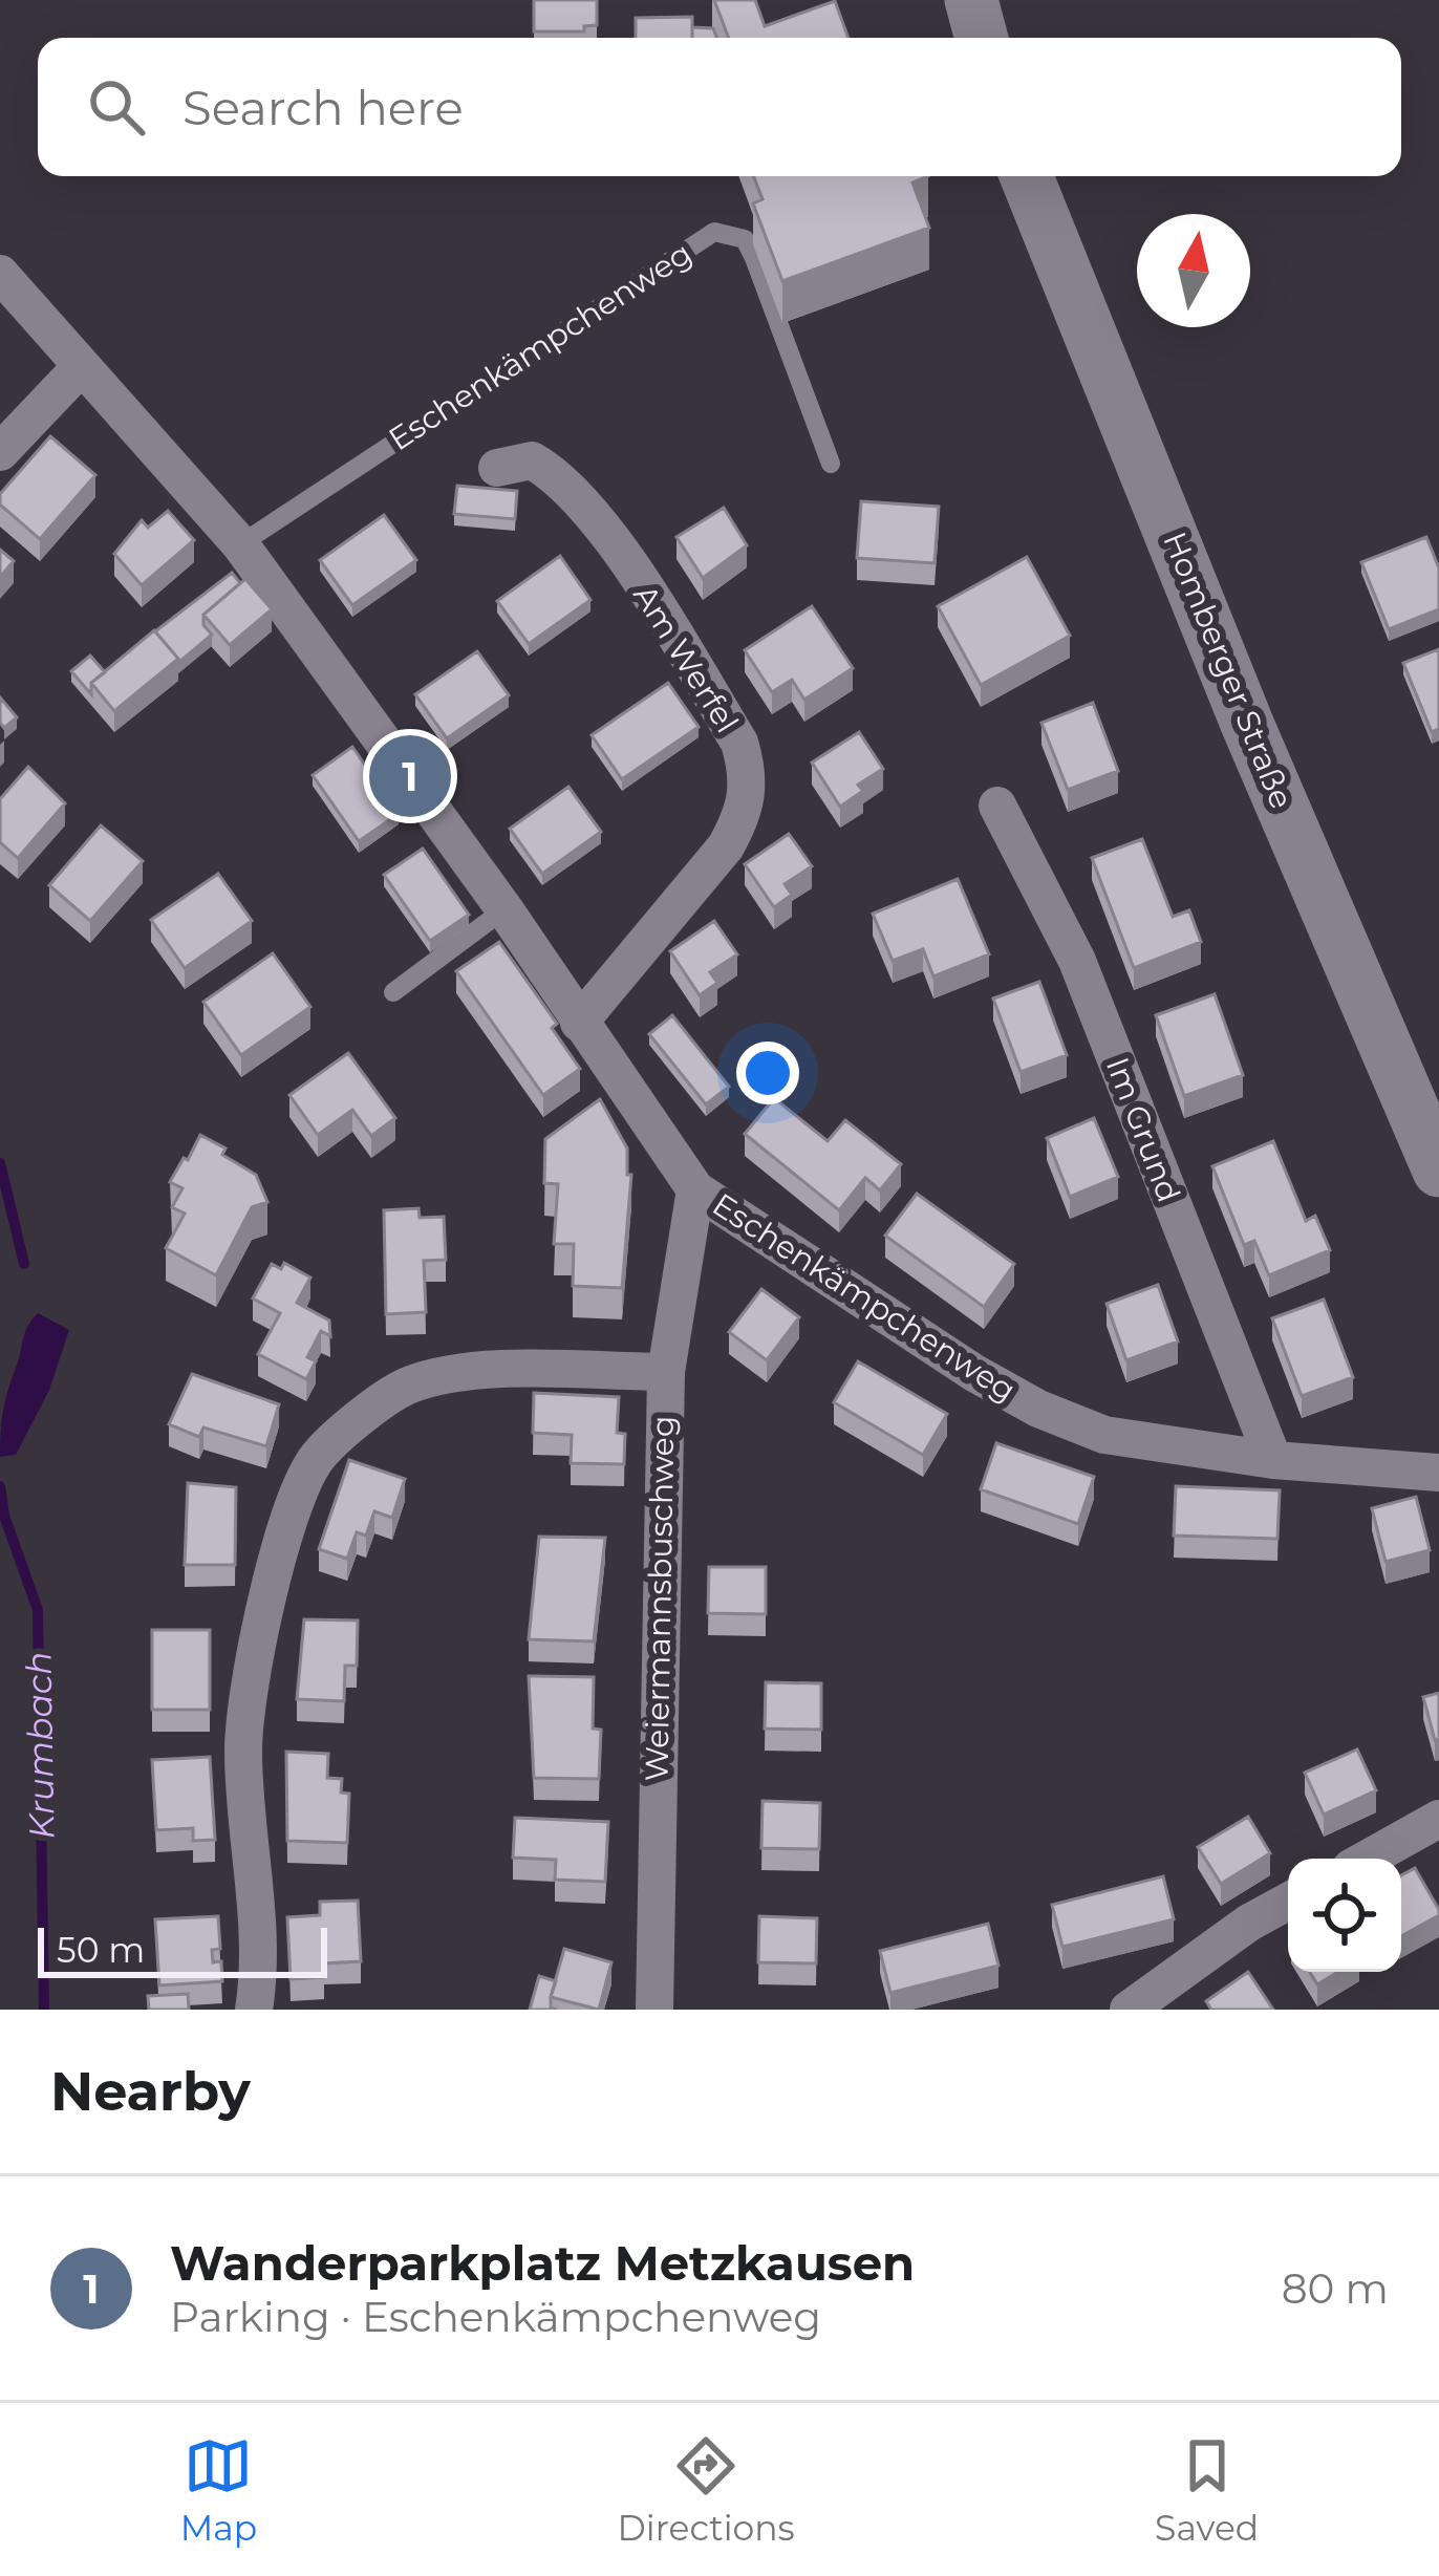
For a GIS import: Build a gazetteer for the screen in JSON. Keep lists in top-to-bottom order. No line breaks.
{"streets":{"main road":["Homberger Straße"],"street":["Eschenkämpchenweg","Am Werfel","Im Grund","Weiermannsbuschweg"]},"crossings":[["Eschenkämpchenweg","Am Werfel"],["Eschenkämpchenweg","Im Grund"],["Eschenkämpchenweg","Weiermannsbuschweg"]],"water":["Krumbach"],"scale_bar":"50 m","north":"top","page":{"search":"Search here","pins":"1","scale":"50 m","heading":"Nearby","list":[{"mark":"1","name":"Wanderparkplatz Metzkausen","note":"Parking · Eschenkämpchenweg","value":"80 m"}],"nav":["Map","Directions","Saved"]}}
